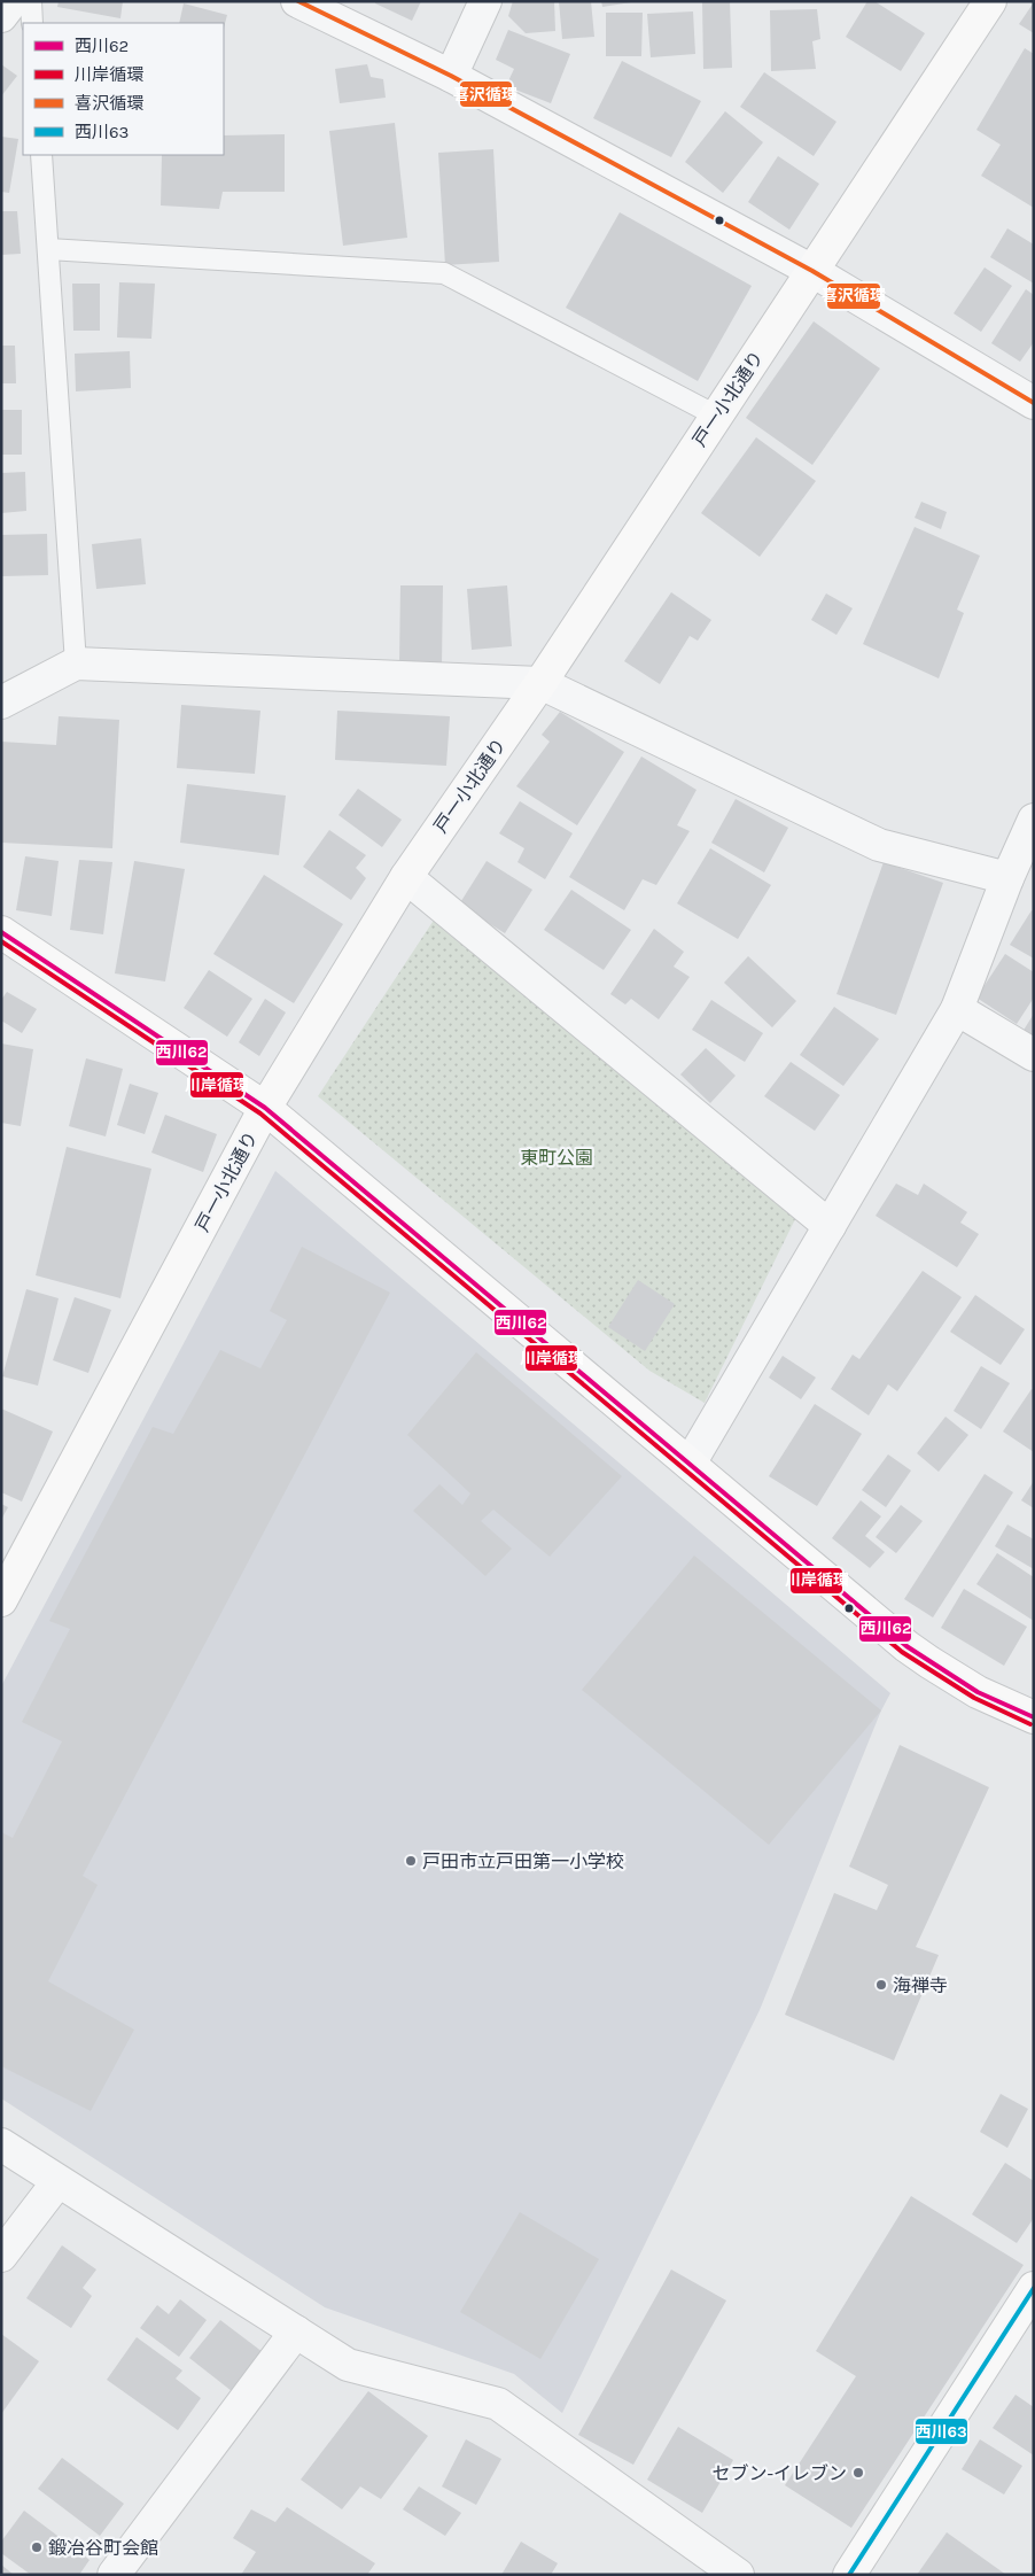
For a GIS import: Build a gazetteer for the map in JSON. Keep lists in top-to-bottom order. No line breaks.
{"streets":{"street":["戸一小北通り"]},"parks":["東町公園"],"places":["戸田市立戸田第一小学校","海禅寺","セブン-イレブン","鍛冶谷町会館"],"lines":["transit line 喜沢循環","transit line 西川62","transit line 川岸循環","transit line 西川63"],"legend":["西川62","川岸循環","喜沢循環","西川63"]}
